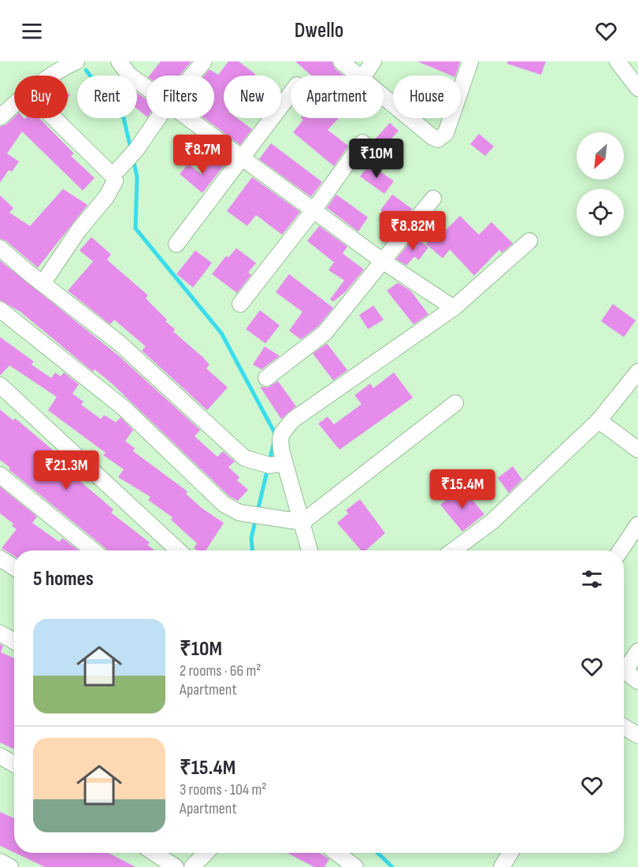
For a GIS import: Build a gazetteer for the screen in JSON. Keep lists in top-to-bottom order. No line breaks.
{"north":"bottom left","page":{"header":"Dwello","chip":["Buy","Rent","Filters","New","Apartment","House"],"price":["₹8.7M","₹10M","₹8.82M","₹21.3M","₹15.4M"],"heading":"5 homes","list":[{"name":"₹10M","note":"2 rooms · 66 m² · Apartment"},{"name":"₹15.4M","note":"3 rooms · 104 m² · Apartment"}]}}
